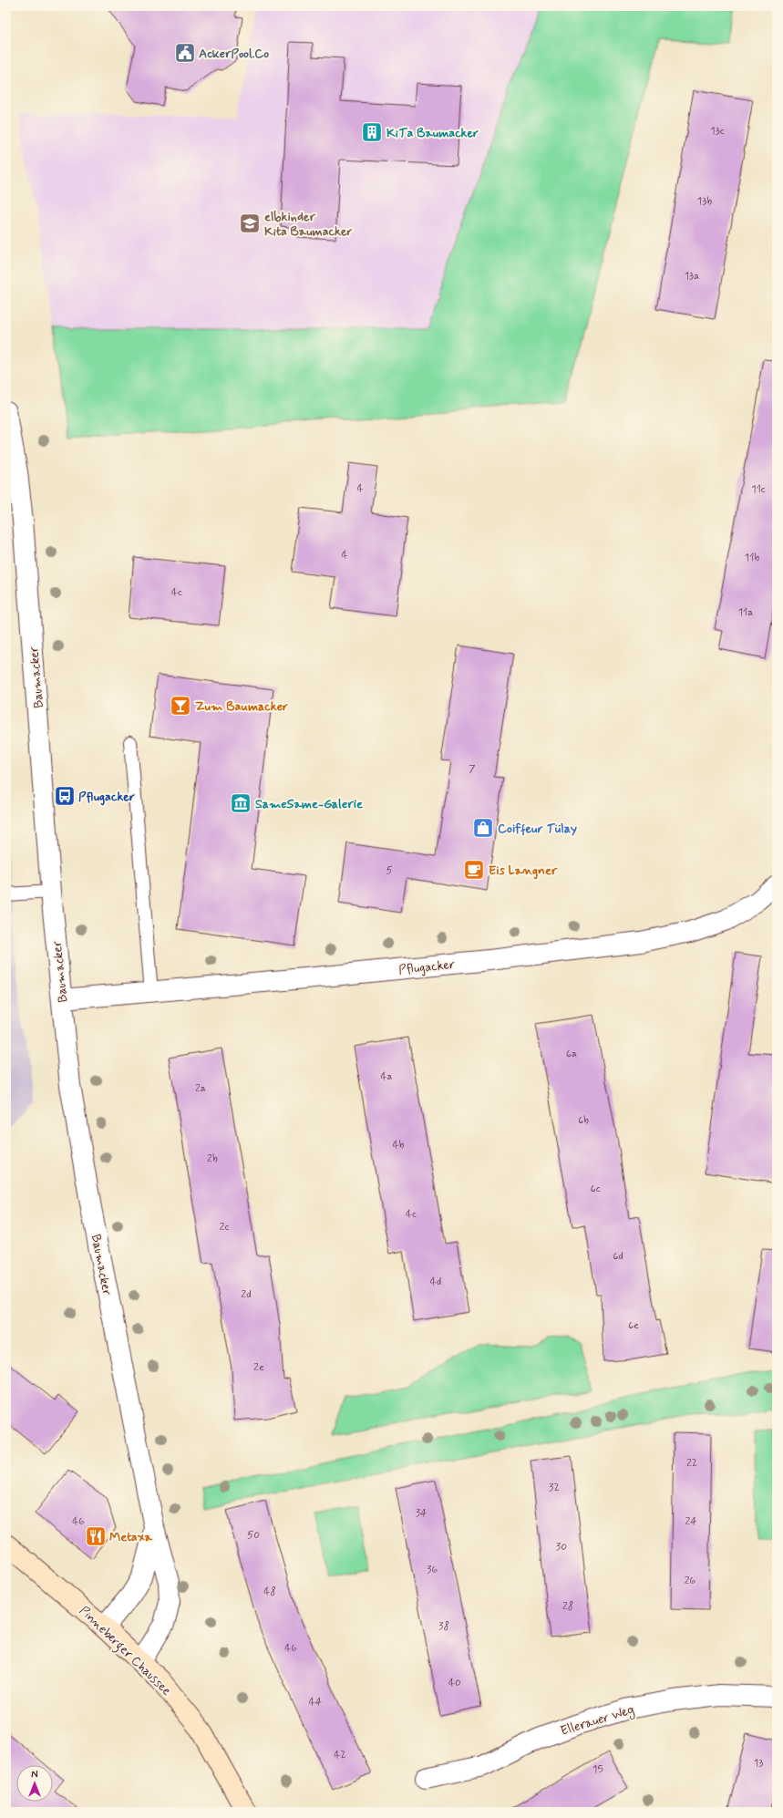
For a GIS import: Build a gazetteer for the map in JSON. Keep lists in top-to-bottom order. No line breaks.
{"streets":{"main road":["Pinneberger Chaussee"],"street":["Baumacker","Pflugacker","Ellerauer Weg"]},"crossings":[["Baumacker","Pflugacker"],["Baumacker","Pinneberger Chaussee"]],"places":{"public building":["AckerPool.Co"],"building":["KiTa Baumacker"],"school or university":["elbkinder Kita Baumacker"],"bar":["Zum Baumacker"],"bus stop":["Pflugacker"],"museum":["SameSame-Galerie"],"shop":["Coiffeur Tülay"],"cafe":["Eis Langner"],"restaurant":["Metaxa"]},"house_numbers":["13c","13b","13a","4","11c","4","11b","4c","11a","7","5","6a","4a","2a","6b","4b","2b","6c","4c","2c","6d","4d","2d","6e","2e","22","32","34","46","24","50","30","36","26","48","28","38","46","40","44","42","13","15"],"north":"top"}
